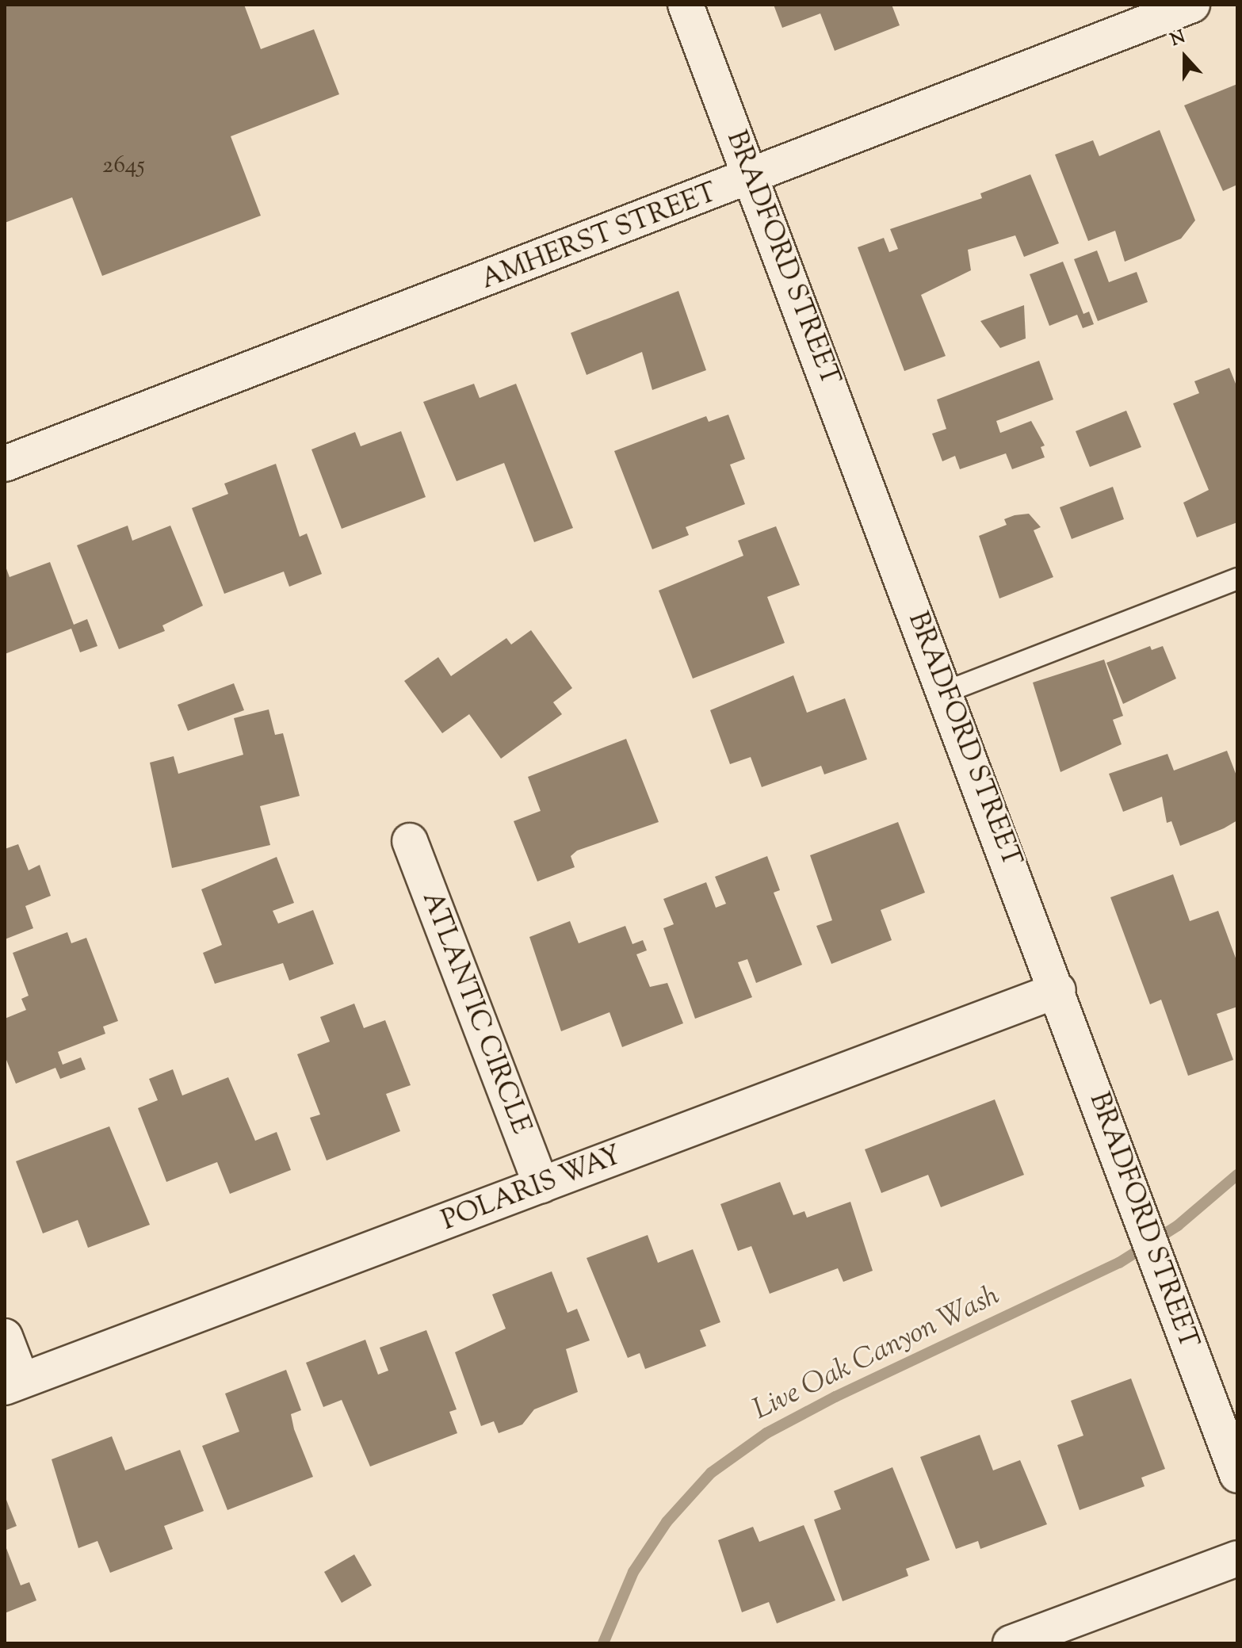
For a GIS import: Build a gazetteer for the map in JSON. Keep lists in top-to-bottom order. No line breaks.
{"streets":{"street":["AMHERST STREET","BRADFORD STREET","ATLANTIC CIRCLE","POLARIS WAY"]},"crossings":[["AMHERST STREET","BRADFORD STREET"],["BRADFORD STREET","POLARIS WAY"],["ATLANTIC CIRCLE","POLARIS WAY"]],"water":["Live Oak Canyon Wash"],"house_numbers":["2645"],"north":"top"}
